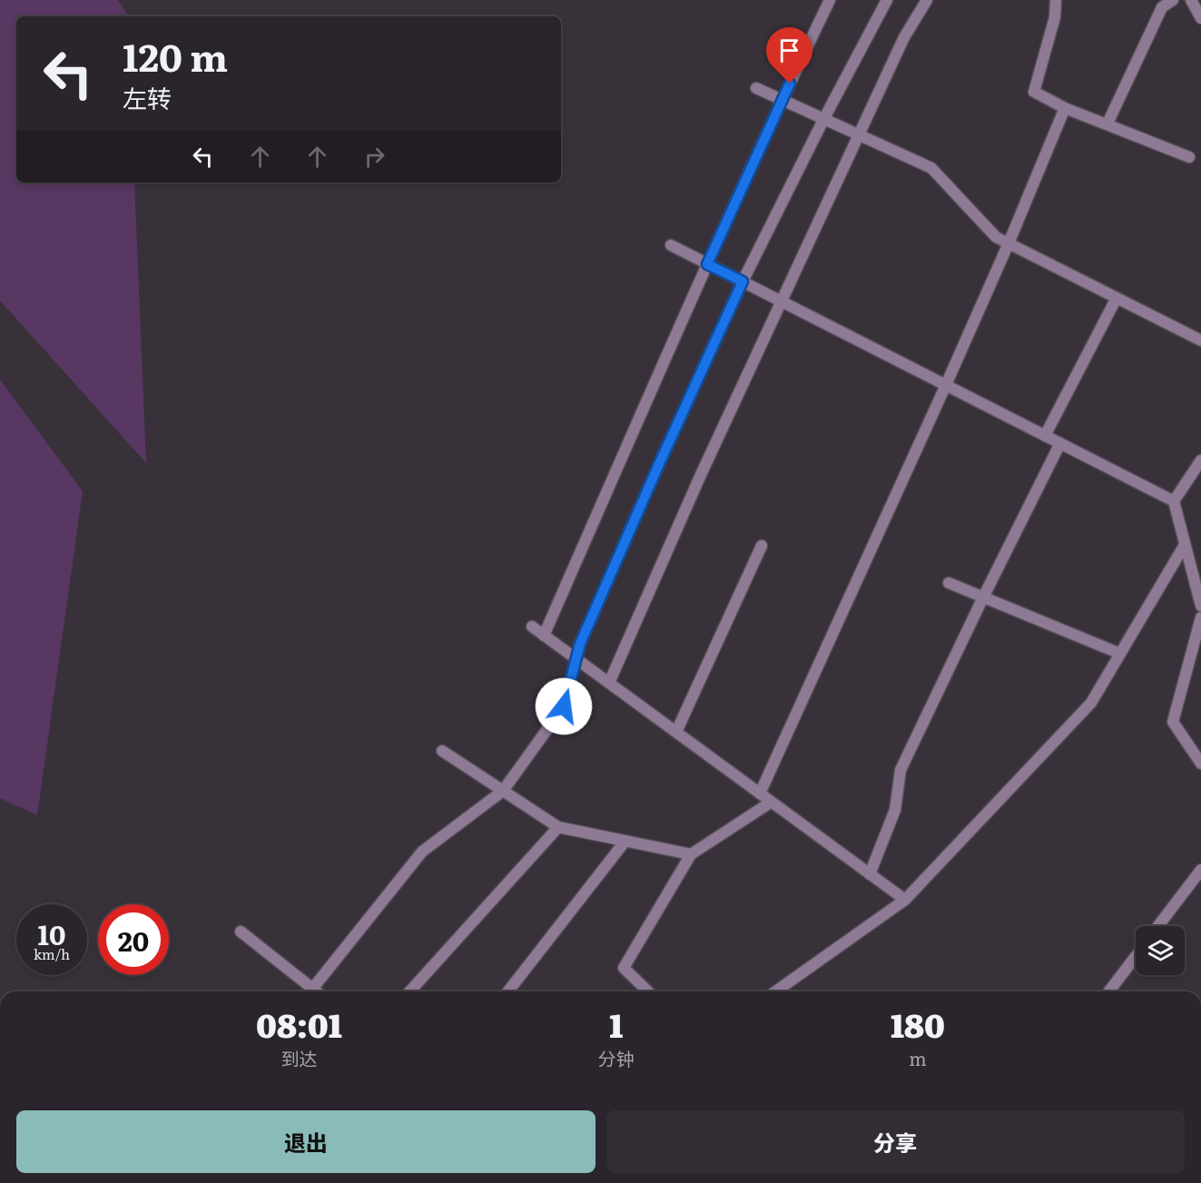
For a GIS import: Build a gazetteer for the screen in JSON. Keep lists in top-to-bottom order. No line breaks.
{"page":{"turn":["120 m","左转"],"speed":"10 km/h","limit":"20","eta":["08:01","到达","1","分钟","180","m"],"buttons":["退出","分享"]}}
